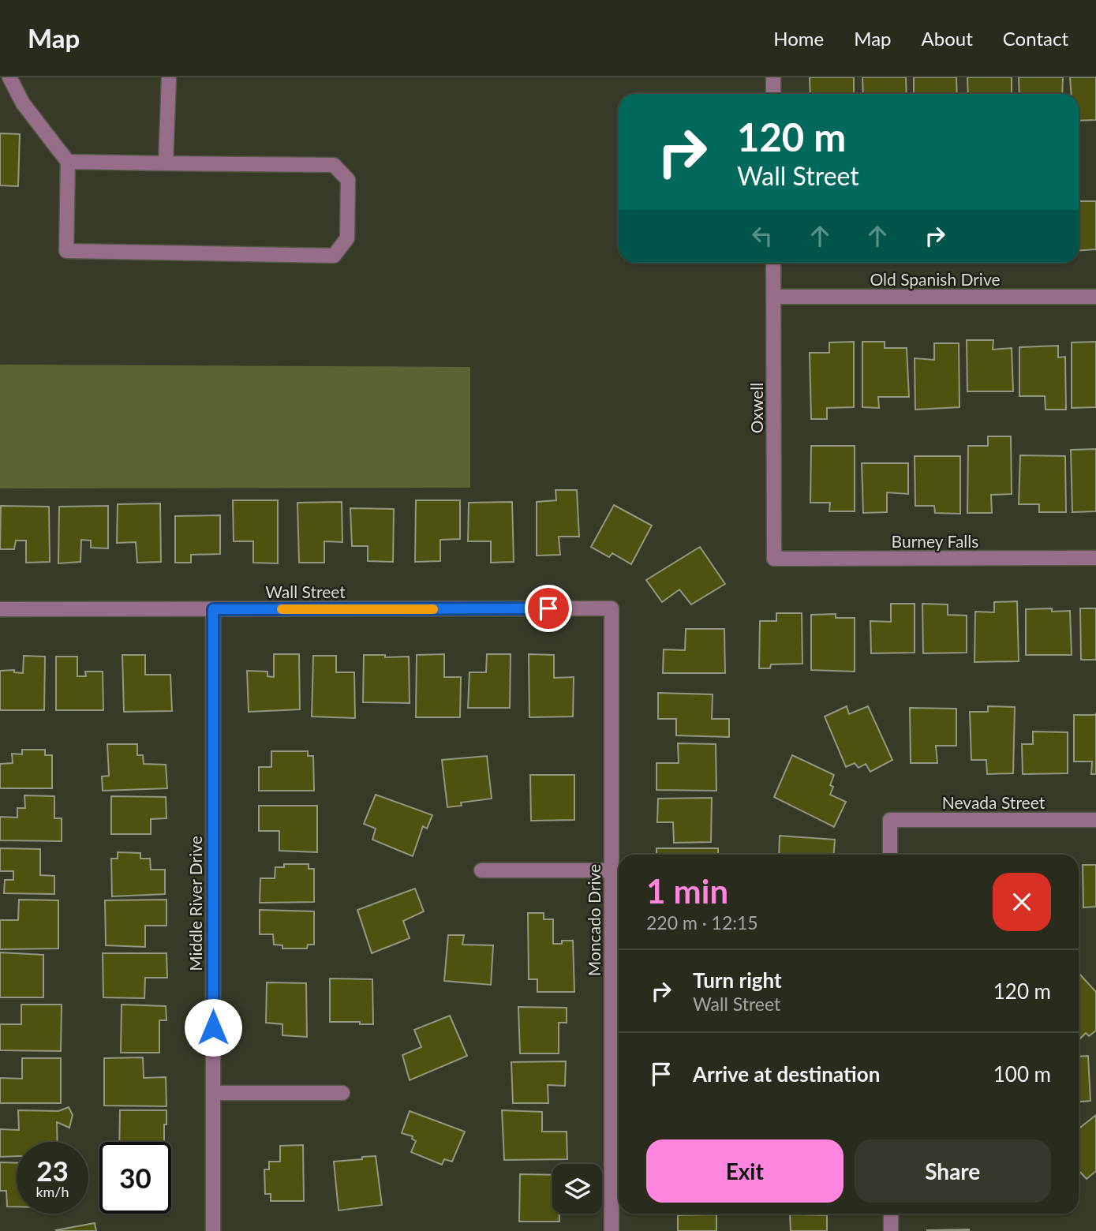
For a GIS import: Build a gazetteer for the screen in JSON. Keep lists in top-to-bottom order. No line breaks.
{"streets":{"street":["Old Spanish Drive","Oxwell","Burney Falls","Wall Street","Nevada Street","Middle River Drive","Moncado Drive"]},"crossings":[["Old Spanish Drive","Oxwell"],["Oxwell","Burney Falls"],["Wall Street","Middle River Drive"],["Wall Street","Moncado Drive"]],"page":{"header":"Map","nav":["Home","Map","About","Contact"],"turn":["120 m","Wall Street"],"heading":["1 min","220 m · 12:15"],"list":[{"name":"Turn right","note":"Wall Street","value":"120 m"},{"name":"Arrive at destination","value":"100 m"}],"buttons":["Exit","Share"],"speed":"23 km/h","limit":"30"}}
